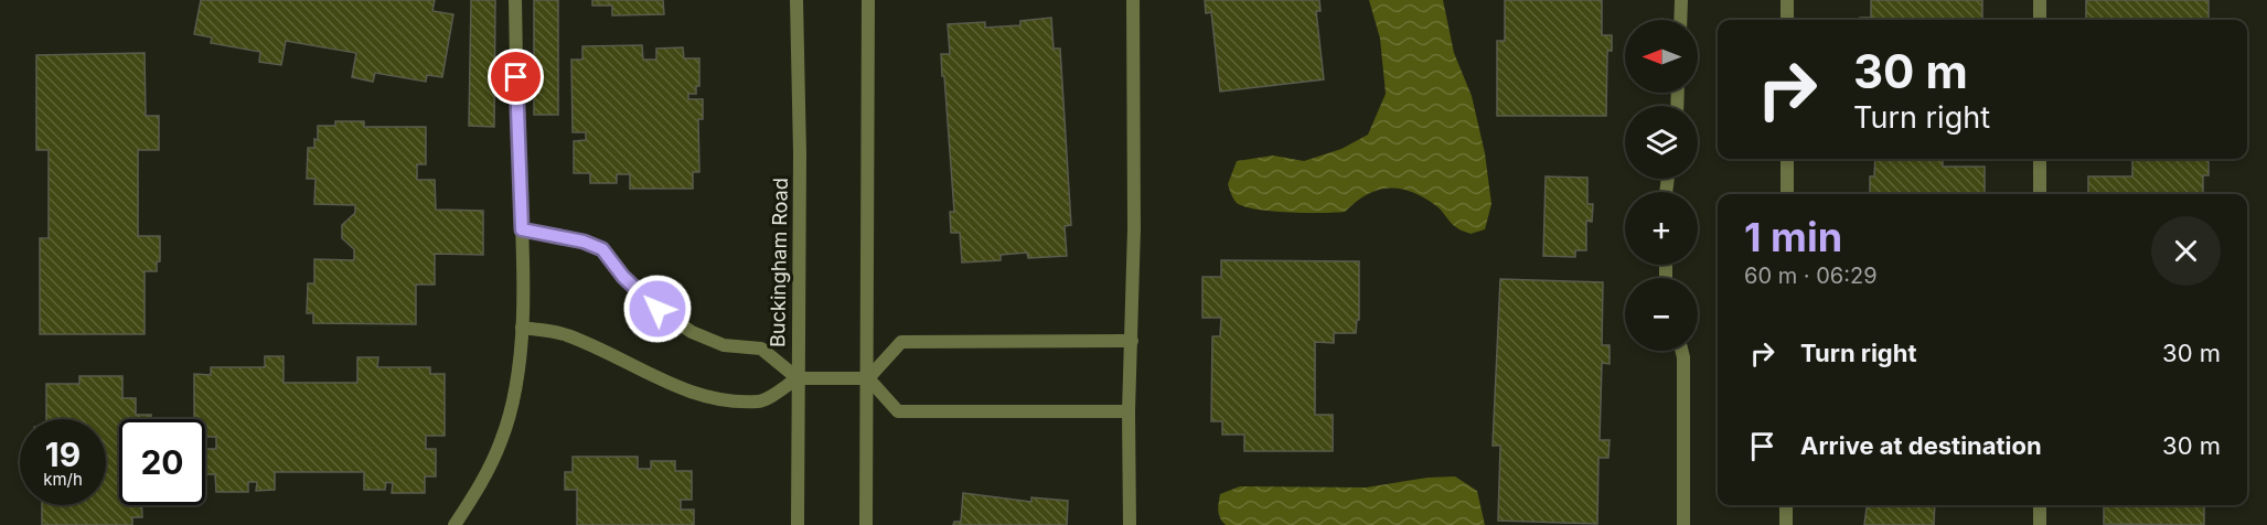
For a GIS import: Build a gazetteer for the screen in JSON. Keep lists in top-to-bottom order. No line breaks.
{"streets":{"street":["Buckingham Road"]},"north":"left","page":{"map_buttons":["+","−"],"turn":["30 m","Turn right"],"heading":["1 min","60 m · 06:29"],"list":[{"name":"Turn right","value":"30 m"},{"name":"Arrive at destination","value":"30 m"}],"speed":"19 km/h","limit":"20"}}
